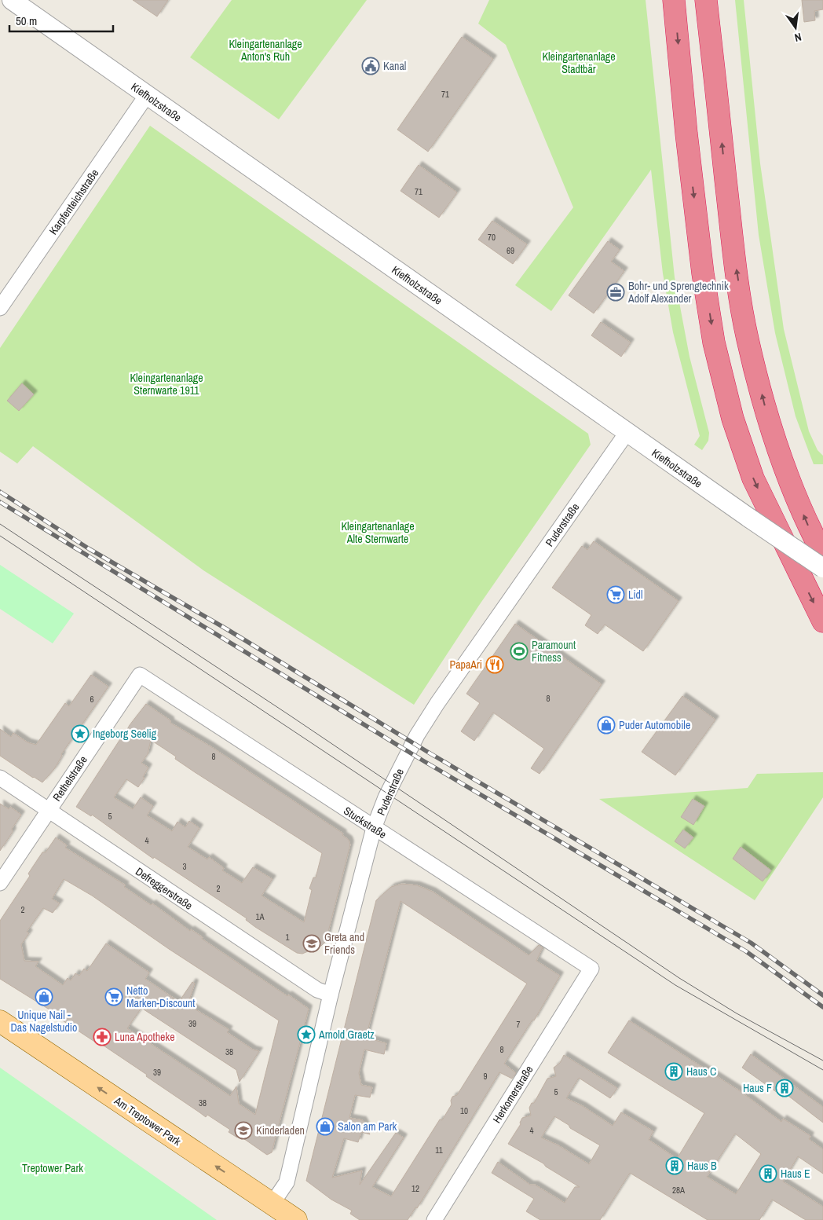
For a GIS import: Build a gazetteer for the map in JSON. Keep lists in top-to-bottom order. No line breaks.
{"streets":{"main road":["Am Treptower Park"],"street":["Kiefholzstraße","Karpfenteichstraße","Puderstraße","Rethelstraße","Stuckstraße","Defreggerstraße","Herkomerstraße"]},"crossings":[["Kiefholzstraße","Karpfenteichstraße"],["Kiefholzstraße","Puderstraße"],["Puderstraße","Stuckstraße"],["Puderstraße","Defreggerstraße"],["Puderstraße","Am Treptower Park"],["Rethelstraße","Stuckstraße"],["Rethelstraße","Defreggerstraße"],["Stuckstraße","Herkomerstraße"]],"one_way":["Am Treptower Park"],"parks":["Kleingartenanlage Anton's Ruh","Kleingartenanlage Stadtbär","Kleingartenanlage Sternwarte 1911","Kleingartenanlage Alte Sternwarte","Treptower Park"],"places":{"public building":["Kanal"],"office":["Bohr- und Sprengtechnik Adolf Alexander"],"supermarket":["Lidl","Netto Marken-Discount"],"sports":["Paramount Fitness"],"restaurant":["PapaAri"],"shop":["Puder Automobile","Unique Nail - Das Nagelstudio","Salon am Park"],"place":["Ingeborg Seelig","Arnold Graetz"],"school or university":["Greta and Friends","Kinderladen"],"pharmacy":["Luna Apotheke"],"building":["Haus C","Haus F","Haus B","Haus E"]},"house_numbers":["71","71","70","69","8","6","8","5","4","3","2","2","1A","1","39","7","8","38","39","9","5","38","10","4","11","12","28A"],"scale_bar":"50 m","north":"bottom"}
